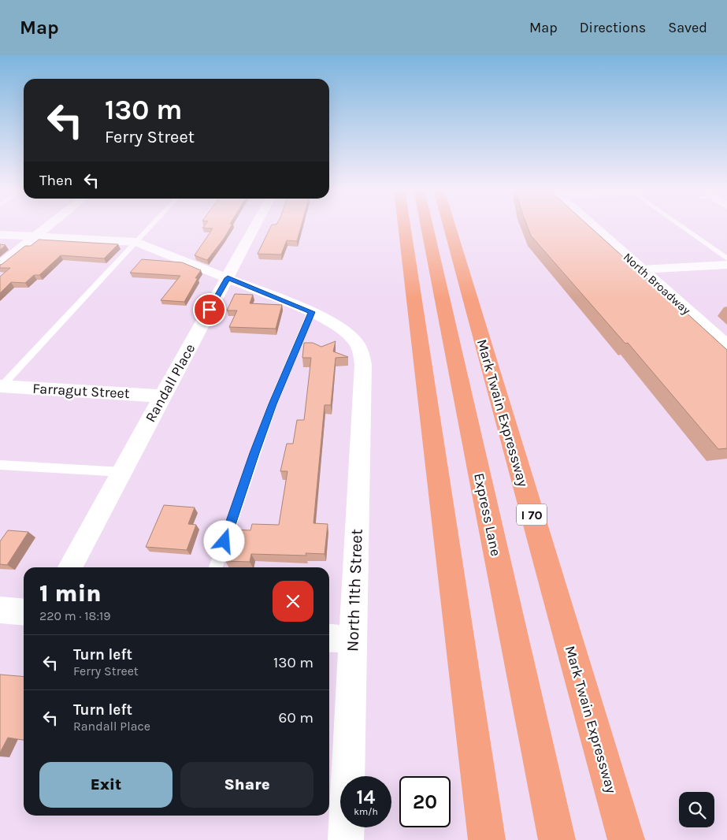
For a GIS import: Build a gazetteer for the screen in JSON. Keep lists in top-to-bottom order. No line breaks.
{"streets":{"highway":["Mark Twain Expressway","Express Lane","I 70"],"main road":["North Broadway"],"street":["Randall Place","Farragut Street","North 11th Street"]},"crossings":[["Randall Place","Farragut Street"]],"page":{"header":"Map","nav":["Map","Directions","Saved"],"turn":["130 m","Ferry Street"],"then":"Then","heading":["1 min","220 m · 18:19"],"list":[{"name":"Turn left","note":"Ferry Street","value":"130 m"},{"name":"Turn left","note":"Randall Place","value":"60 m"}],"buttons":["Exit","Share"],"speed":"14 km/h","limit":"20"}}
